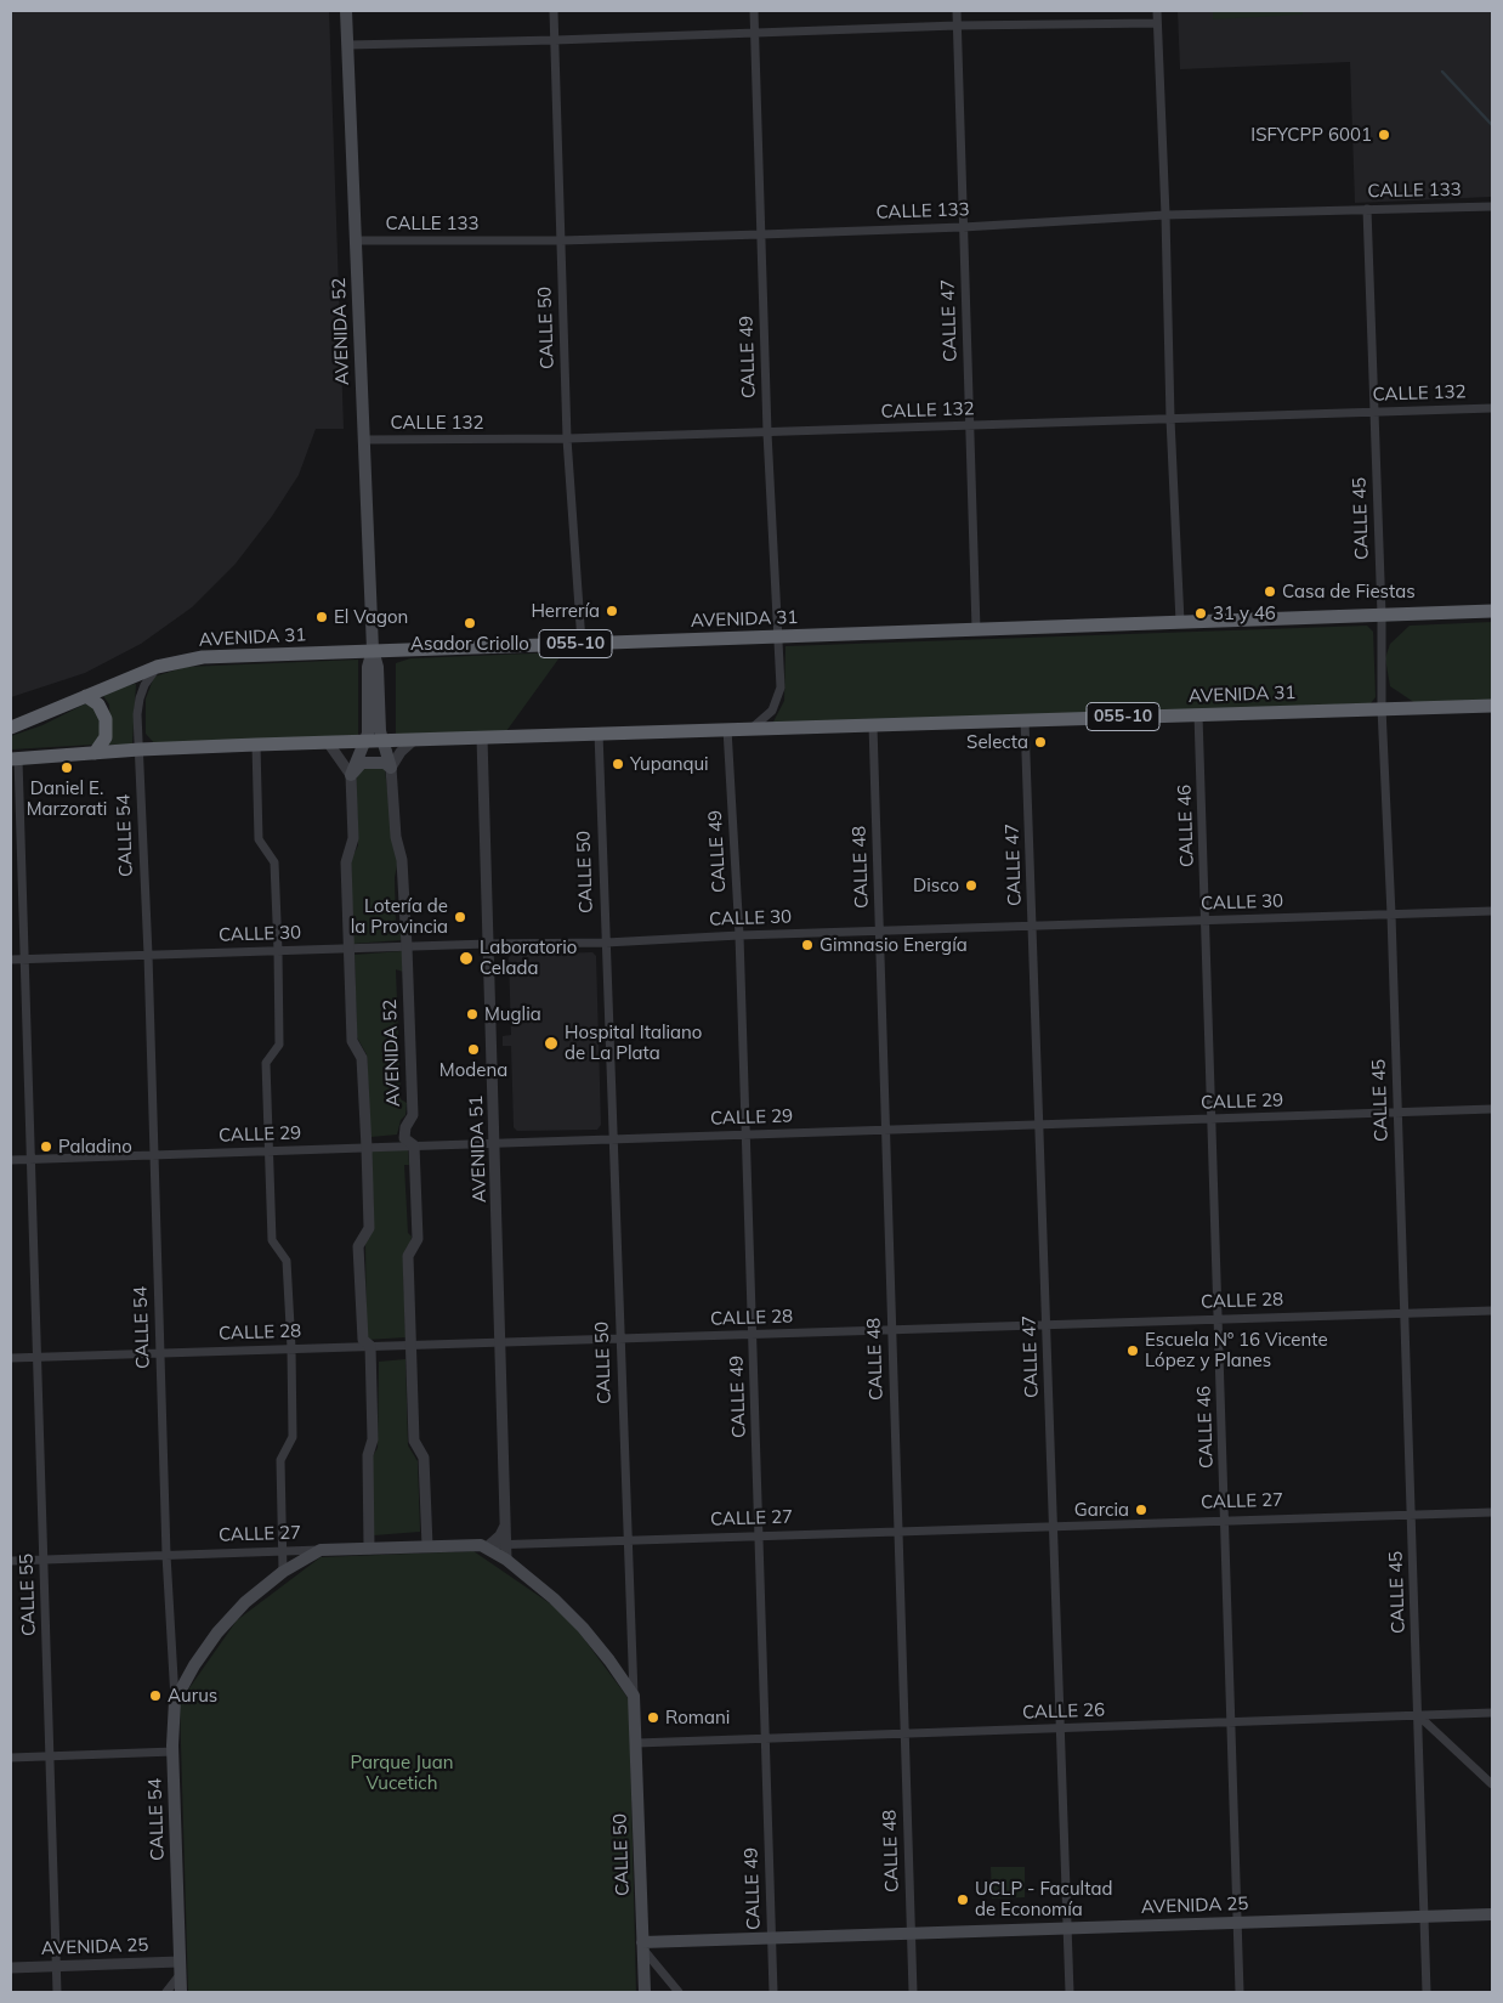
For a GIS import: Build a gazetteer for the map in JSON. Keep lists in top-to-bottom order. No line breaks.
{"streets":{"highway":["AVENIDA 31","055-10"],"main road":["CALLE 50","AVENIDA 52","CALLE 54","CALLE 27","AVENIDA 25"],"street":["CALLE 133","CALLE 47","CALLE 49","CALLE 132","CALLE 45","CALLE 46","CALLE 48","CALLE 30","CALLE 29","AVENIDA 51","CALLE 28","CALLE 55","CALLE 26"]},"crossings":[["CALLE 133","CALLE 47"],["CALLE 133","CALLE 50"],["CALLE 133","AVENIDA 52"],["CALLE 133","CALLE 49"],["CALLE 133","CALLE 45"],["CALLE 47","CALLE 132"],["CALLE 47","AVENIDA 31"],["CALLE 47","CALLE 30"],["CALLE 47","CALLE 29"],["CALLE 47","CALLE 28"],["CALLE 47","CALLE 27"],["CALLE 47","CALLE 26"],["CALLE 47","AVENIDA 25"],["CALLE 50","CALLE 132"],["CALLE 50","AVENIDA 31"],["CALLE 50","CALLE 30"],["CALLE 50","CALLE 29"],["CALLE 50","CALLE 28"],["CALLE 50","CALLE 27"],["CALLE 50","CALLE 26"],["CALLE 50","AVENIDA 25"],["AVENIDA 52","CALLE 132"],["AVENIDA 52","AVENIDA 31"],["AVENIDA 52","CALLE 30"],["AVENIDA 52","CALLE 29"],["AVENIDA 52","CALLE 28"],["AVENIDA 52","CALLE 27"],["CALLE 49","CALLE 132"],["CALLE 49","AVENIDA 31"],["CALLE 49","CALLE 30"],["CALLE 49","CALLE 29"],["CALLE 49","CALLE 28"],["CALLE 49","CALLE 27"],["CALLE 49","CALLE 26"],["CALLE 49","AVENIDA 25"],["CALLE 132","CALLE 45"],["CALLE 45","AVENIDA 31"],["CALLE 45","CALLE 30"],["CALLE 45","CALLE 29"],["CALLE 45","CALLE 28"],["CALLE 45","CALLE 27"],["CALLE 45","CALLE 26"],["CALLE 45","AVENIDA 25"],["AVENIDA 31","CALLE 46"],["AVENIDA 31","CALLE 54"],["AVENIDA 31","CALLE 48"],["AVENIDA 31","AVENIDA 51"],["AVENIDA 31","CALLE 55"],["CALLE 46","CALLE 30"],["CALLE 46","CALLE 29"],["CALLE 46","CALLE 28"],["CALLE 46","CALLE 27"],["CALLE 46","CALLE 26"],["CALLE 46","AVENIDA 25"],["CALLE 54","CALLE 30"],["CALLE 54","CALLE 29"],["CALLE 54","CALLE 28"],["CALLE 54","CALLE 27"],["CALLE 54","AVENIDA 25"],["CALLE 48","CALLE 30"],["CALLE 48","CALLE 29"],["CALLE 48","CALLE 28"],["CALLE 48","CALLE 27"],["CALLE 48","CALLE 26"],["CALLE 48","AVENIDA 25"],["CALLE 30","AVENIDA 51"],["CALLE 30","CALLE 55"],["CALLE 29","AVENIDA 51"],["CALLE 29","CALLE 55"],["AVENIDA 51","CALLE 28"],["AVENIDA 51","CALLE 27"],["CALLE 28","CALLE 55"],["CALLE 27","CALLE 55"],["CALLE 55","AVENIDA 25"]],"parks":["Parque Juan Vucetich"],"places":["ISFYCPP 6001","Casa de Fiestas","Herrería","31 y 46","El Vagon","Asador Criollo","Selecta","Yupanqui","Daniel E. Marzorati","Disco","Lotería de la Provincia","Gimnasio Energía","Laboratorio Celada","Muglia","Hospital Italiano de La Plata","Modena","Paladino","Escuela Nº 16 Vicente López y Planes","Garcia","Aurus","Romani","UCLP - Facultad de Economía"]}
